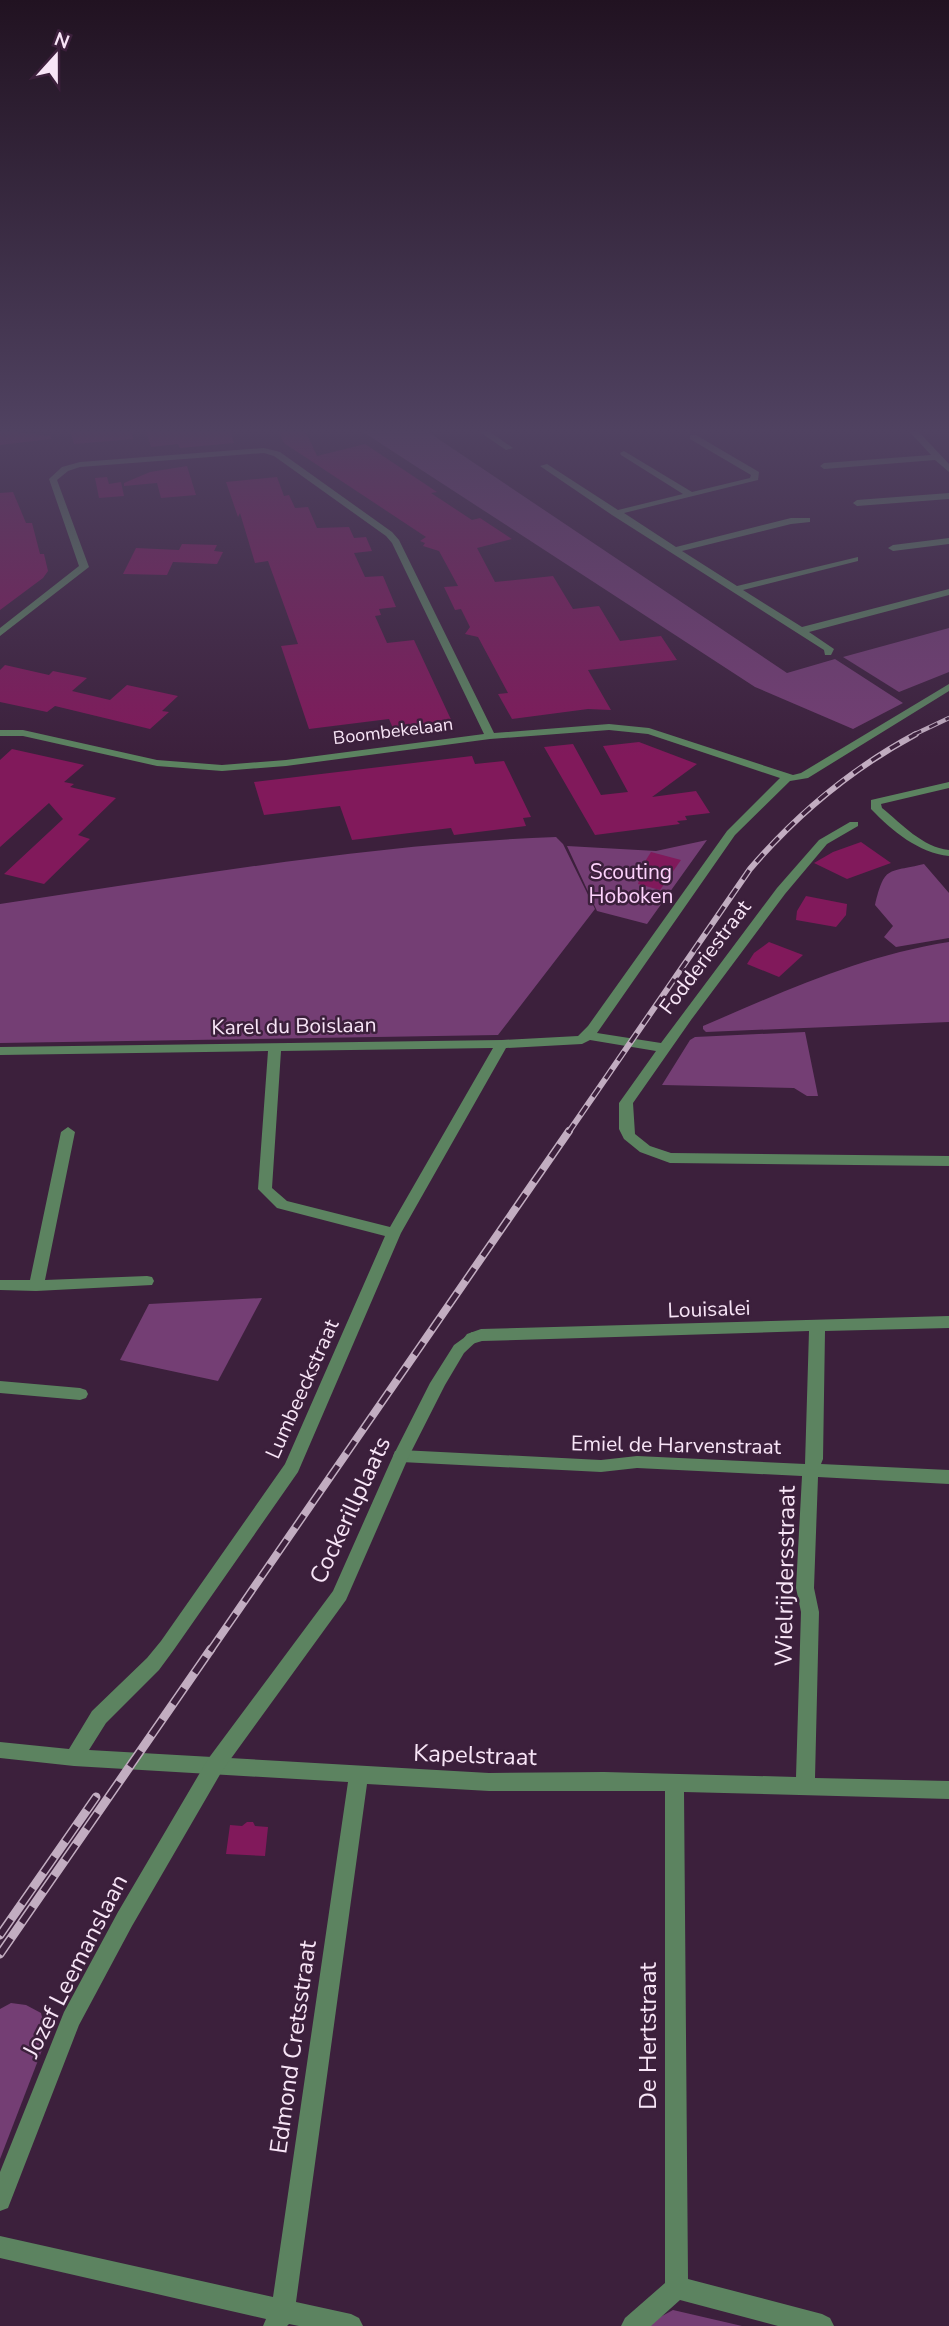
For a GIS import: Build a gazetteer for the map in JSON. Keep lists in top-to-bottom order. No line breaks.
{"streets":{"street":["Boombekelaan","Fodderiestraat","Karel du Boislaan","Louisalei","Lumbeeckstraat","Emiel de Harvenstraat","Cockerillplaats","Wielrijdersstraat","Kapelstraat","Jozef Leemanslaan","De Hertstraat","Edmond Cretsstraat"]},"crossings":[["Karel du Boislaan","Lumbeeckstraat"],["Louisalei","Cockerillplaats"],["Louisalei","Wielrijdersstraat"],["Lumbeeckstraat","Kapelstraat"],["Emiel de Harvenstraat","Cockerillplaats"],["Emiel de Harvenstraat","Wielrijdersstraat"],["Cockerillplaats","Kapelstraat"],["Cockerillplaats","Jozef Leemanslaan"],["Wielrijdersstraat","Kapelstraat"],["Kapelstraat","Jozef Leemanslaan"],["Kapelstraat","De Hertstraat"],["Kapelstraat","Edmond Cretsstraat"]],"parks":["Scouting Hoboken"],"north":"top"}
